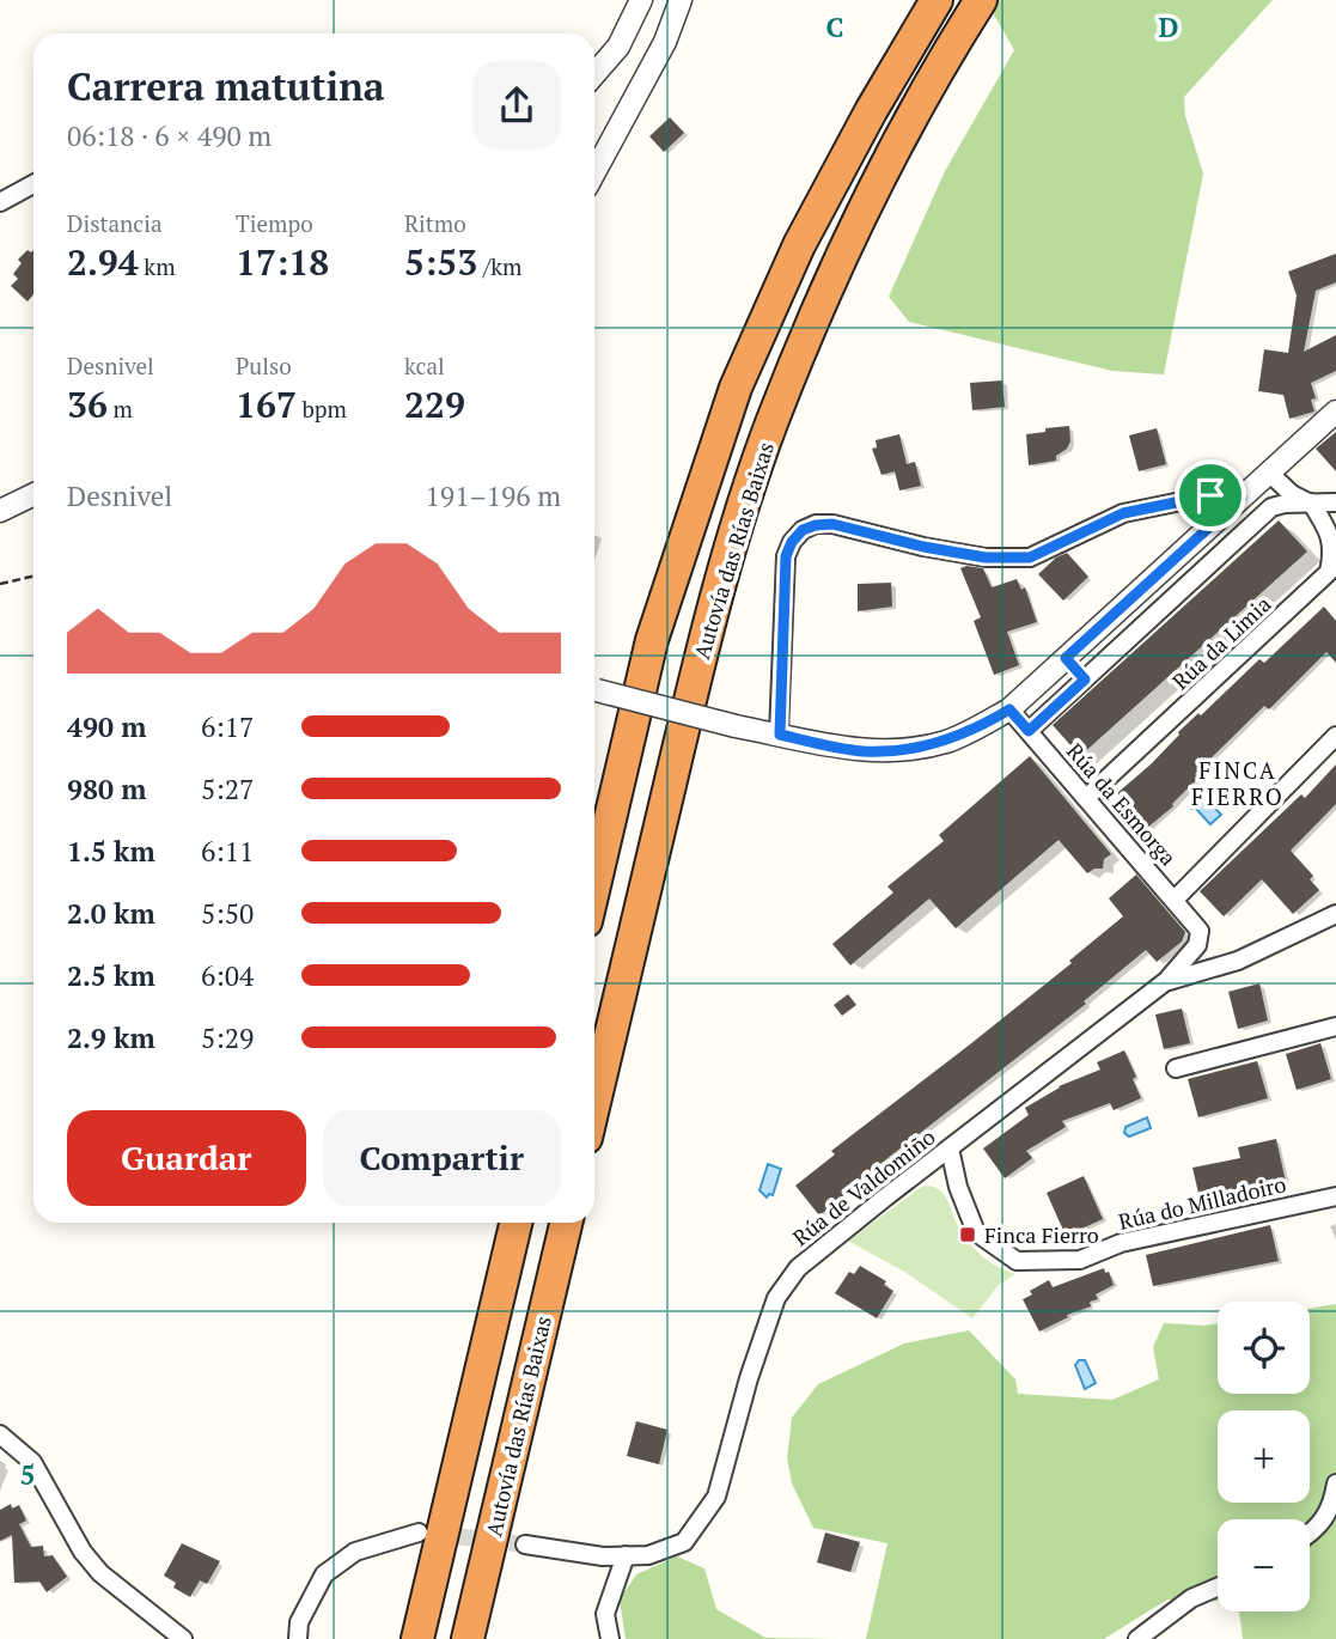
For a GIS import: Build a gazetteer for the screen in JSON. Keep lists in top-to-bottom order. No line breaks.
{"streets":{"highway":["Autovía das Rías Baixas"],"street":["Rúa da Limia","Rúa da Esmorga","Rúa de Valdomiño","Rúa do Milladoiro"]},"crossings":[["Rúa da Limia","Rúa da Esmorga"],["Rúa da Esmorga","Rúa de Valdomiño"],["Rúa de Valdomiño","Rúa do Milladoiro"]],"districts":["FINCA FIERRO"],"places":{"transit":["Finca Fierro"]},"page":{"heading":["Carrera matutina","06:18 · 6 × 490 m"],"stats":[["Distancia","2.94 km"],["Tiempo","17:18"],["Ritmo","5:53 /km"],["Desnivel","36 m"],["Pulso","167 bpm"],["kcal","229"]],"chart":["Desnivel","191–196 m"],"list":[{"name":"490 m","note":"6:17"},{"name":"980 m","note":"5:27"},{"name":"1.5 km","note":"6:11"},{"name":"2.0 km","note":"5:50"},{"name":"2.5 km","note":"6:04"},{"name":"2.9 km","note":"5:29"}],"buttons":["Guardar","Compartir"],"map_buttons":["+","−"]},"grid":{"columns":["C","D"],"rows":["5"]}}
